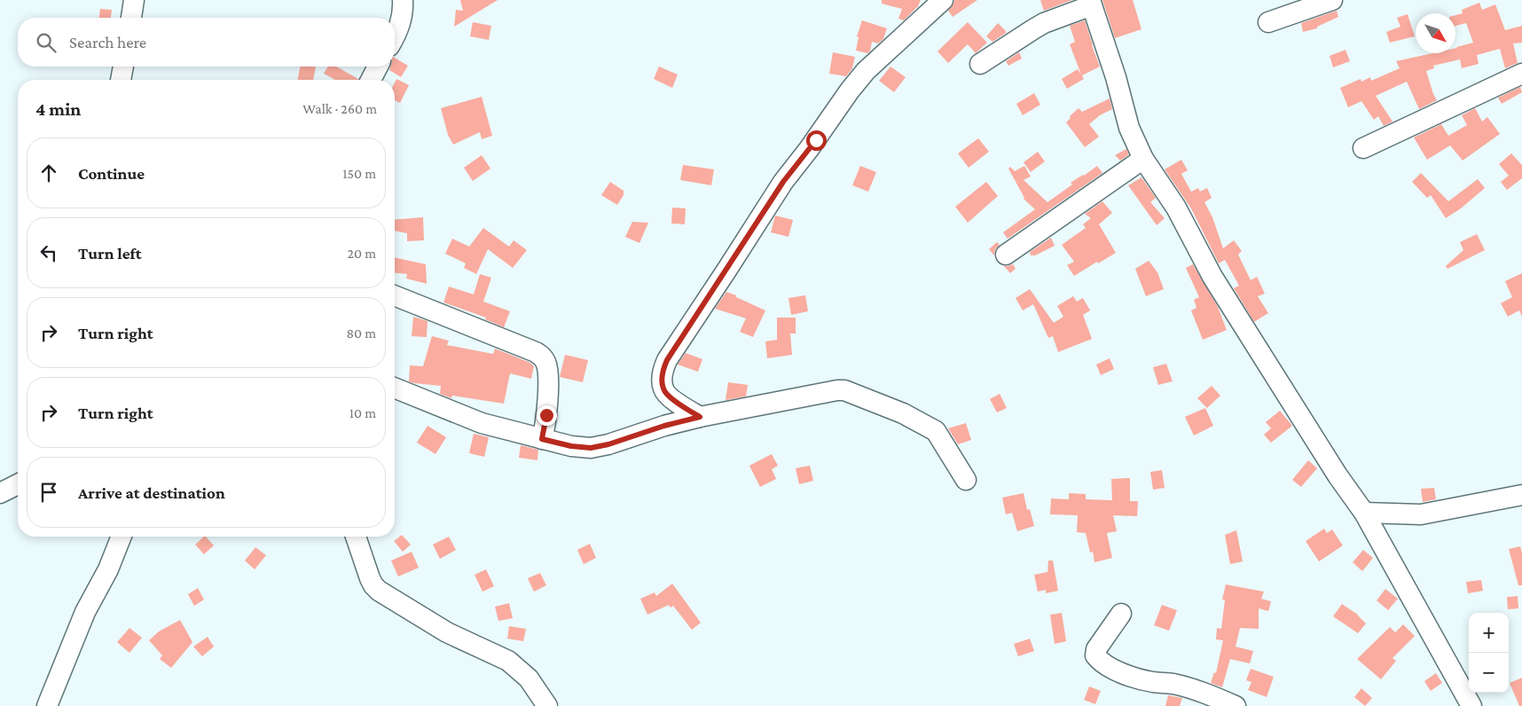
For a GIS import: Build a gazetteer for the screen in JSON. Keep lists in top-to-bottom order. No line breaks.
{"north":"bottom right","page":{"search":"Search here","heading":["4 min","Walk · 260 m"],"list":[["Continue","150 m"],["Turn left","20 m"],["Turn right","80 m"],["Turn right","10 m"],"Arrive at destination"],"map_buttons":["+","−"]}}
